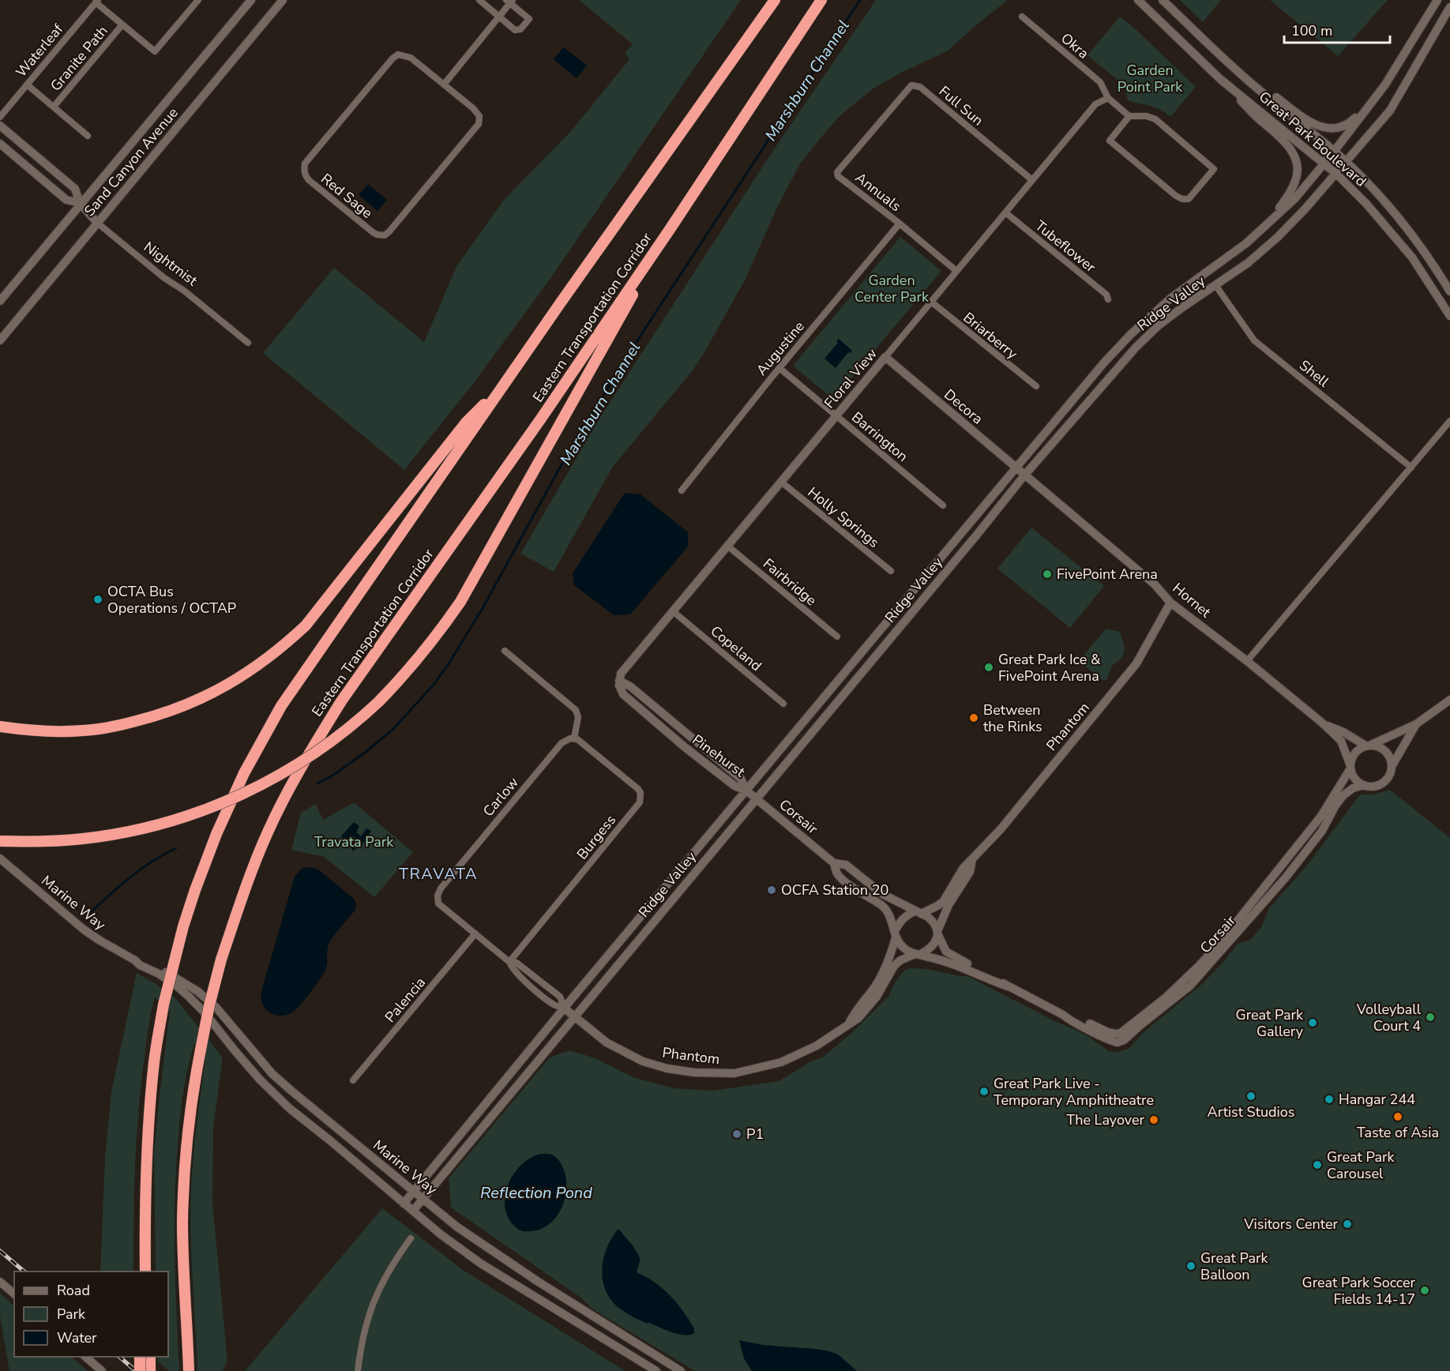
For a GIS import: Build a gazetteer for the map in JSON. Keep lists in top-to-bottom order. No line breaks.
{"streets":{"highway":["Eastern Transportation Corridor"],"main road":["Great Park Boulevard","Sand Canyon Avenue","Nightmist","Ridge Valley","Floral View","Decora","Hornet","Phantom","Pinehurst","Corsair","Marine Way"],"street":["Okra","Waterleaf","Granite Path","Full Sun","Annuals","Red Sage","Tubeflower","Briarberry","Augustine","Shell","Barrington","Holly Springs","Fairbridge","Copeland","Carlow","Burgess","Palencia"]},"crossings":[["Okra","Floral View"],["Waterleaf","Granite Path"],["Full Sun","Annuals"],["Full Sun","Floral View"],["Great Park Boulevard","Ridge Valley"],["Sand Canyon Avenue","Nightmist"],["Annuals","Augustine"],["Annuals","Floral View"],["Tubeflower","Floral View"],["Ridge Valley","Shell"],["Ridge Valley","Decora"],["Ridge Valley","Hornet"],["Ridge Valley","Phantom"],["Ridge Valley","Pinehurst"],["Ridge Valley","Carlow"],["Ridge Valley","Corsair"],["Ridge Valley","Marine Way"],["Briarberry","Floral View"],["Augustine","Barrington"],["Floral View","Decora"],["Floral View","Barrington"],["Floral View","Holly Springs"],["Floral View","Fairbridge"],["Floral View","Copeland"],["Floral View","Pinehurst"],["Decora","Hornet"],["Hornet","Phantom"],["Hornet","Corsair"],["Phantom","Carlow"],["Phantom","Corsair"],["Pinehurst","Corsair"],["Carlow","Burgess"],["Carlow","Palencia"]],"districts":["TRAVATA"],"water":["Marshburn Channel","Reflection Pond"],"parks":["Garden Point Park","Garden Center Park","Travata Park"],"places":["FivePoint Arena","OCTA Bus Operations / OCTAP","Great Park Ice & FivePoint Arena","Between the Rinks","OCFA Station 20","Volleyball Court 4","Great Park Gallery","Great Park Live - Temporary Amphitheatre","Artist Studios","Hangar 244","Taste of Asia","The Layover","P1","Great Park Carousel","Visitors Center","Great Park Balloon","Great Park Soccer Fields 14-17"],"legend":["Road","Park","Water"],"scale_bar":"100 m"}
